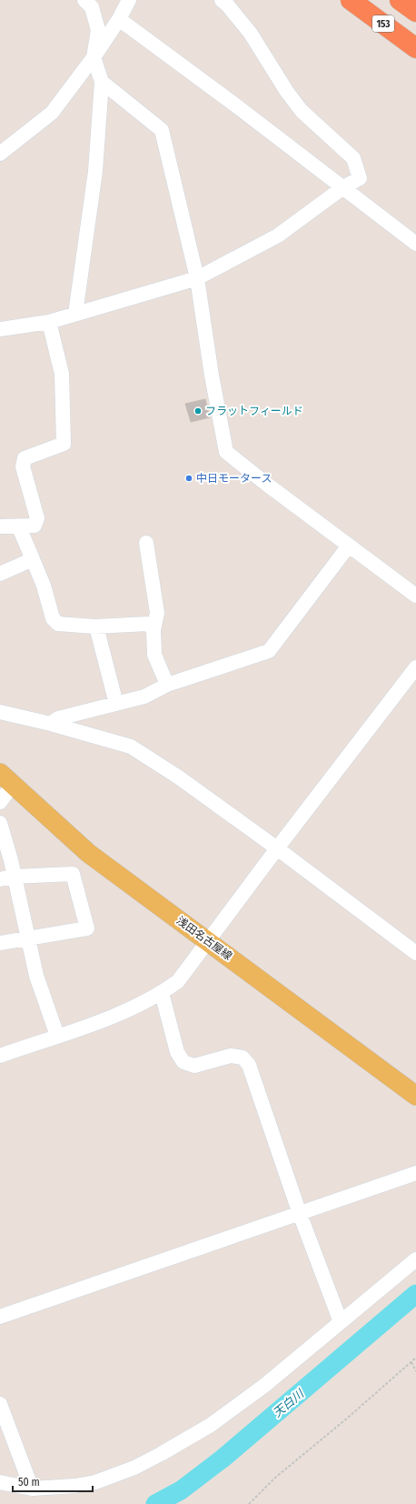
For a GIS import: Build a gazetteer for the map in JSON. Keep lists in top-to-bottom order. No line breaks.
{"streets":{"highway":["153"],"main road":["浅田名古屋線"]},"water":["天白川"],"places":["フラットフィールド","中日モータース"],"scale_bar":"50 m"}
